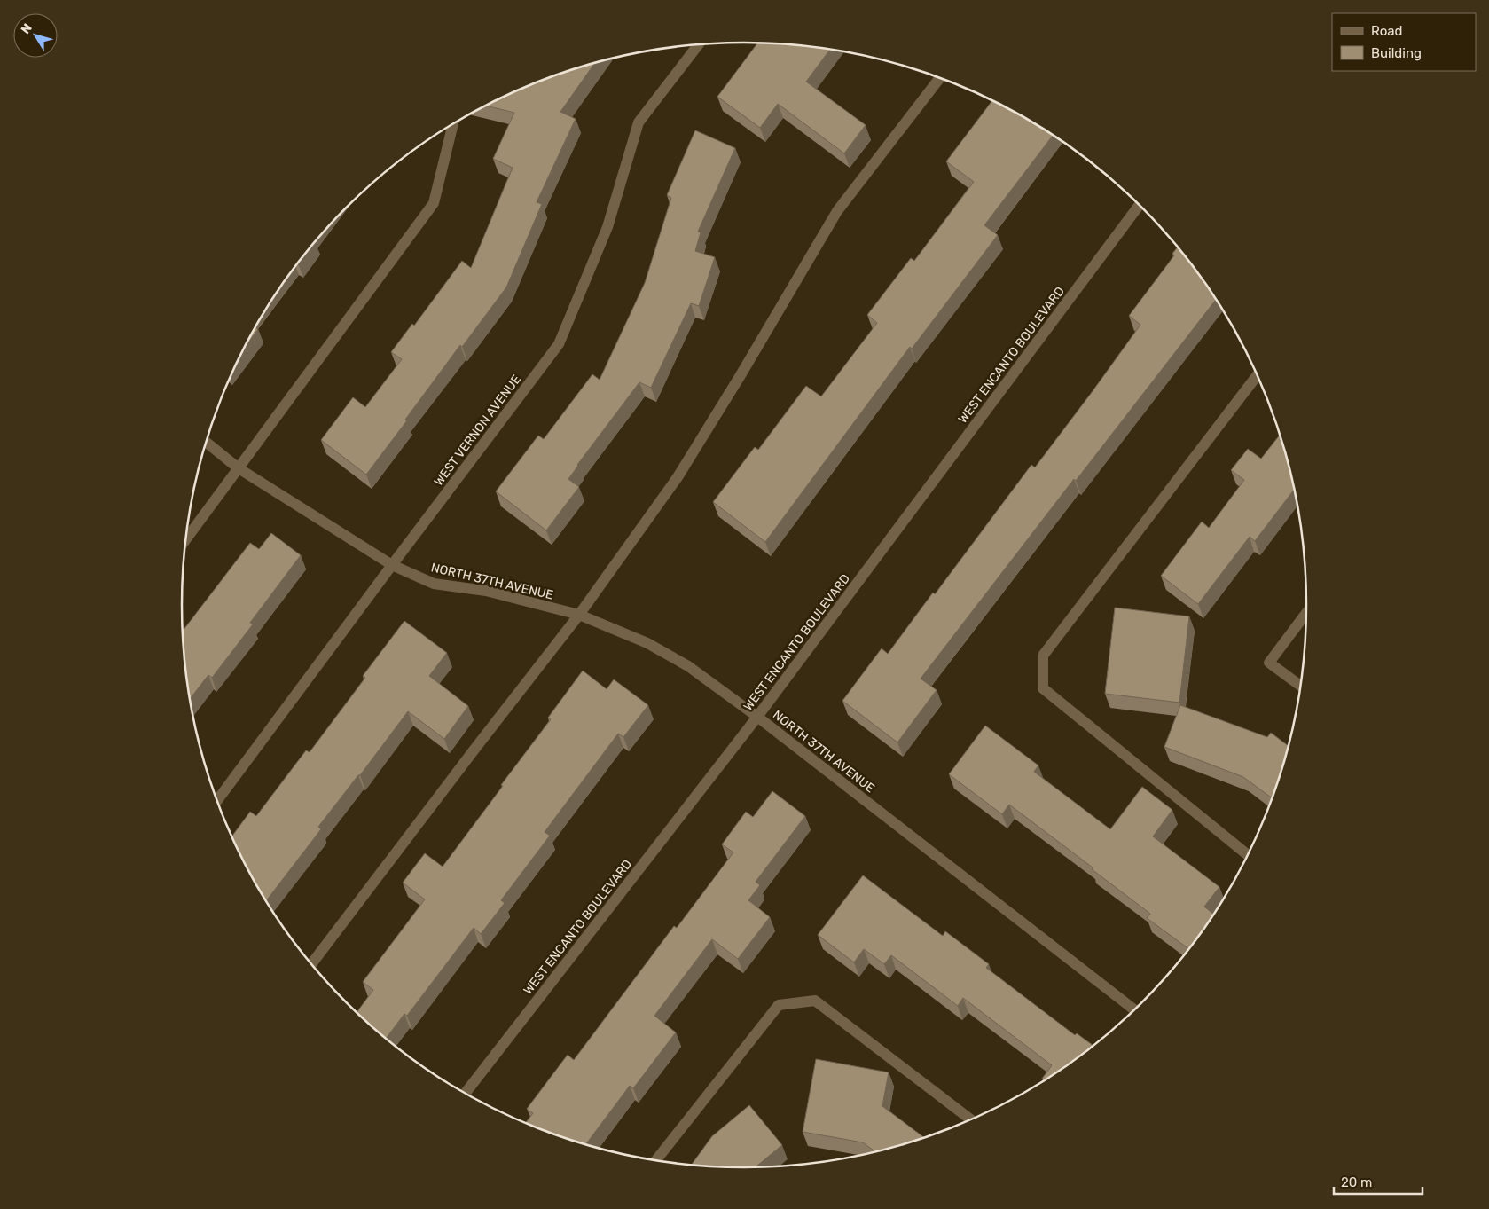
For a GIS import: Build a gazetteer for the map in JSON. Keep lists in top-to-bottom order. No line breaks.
{"streets":{"street":["WEST ENCANTO BOULEVARD","WEST VERNON AVENUE","NORTH 37TH AVENUE"]},"crossings":[["WEST ENCANTO BOULEVARD","NORTH 37TH AVENUE"],["WEST VERNON AVENUE","NORTH 37TH AVENUE"]],"legend":["Road","Building"],"scale_bar":"20 m","north":"top left"}
